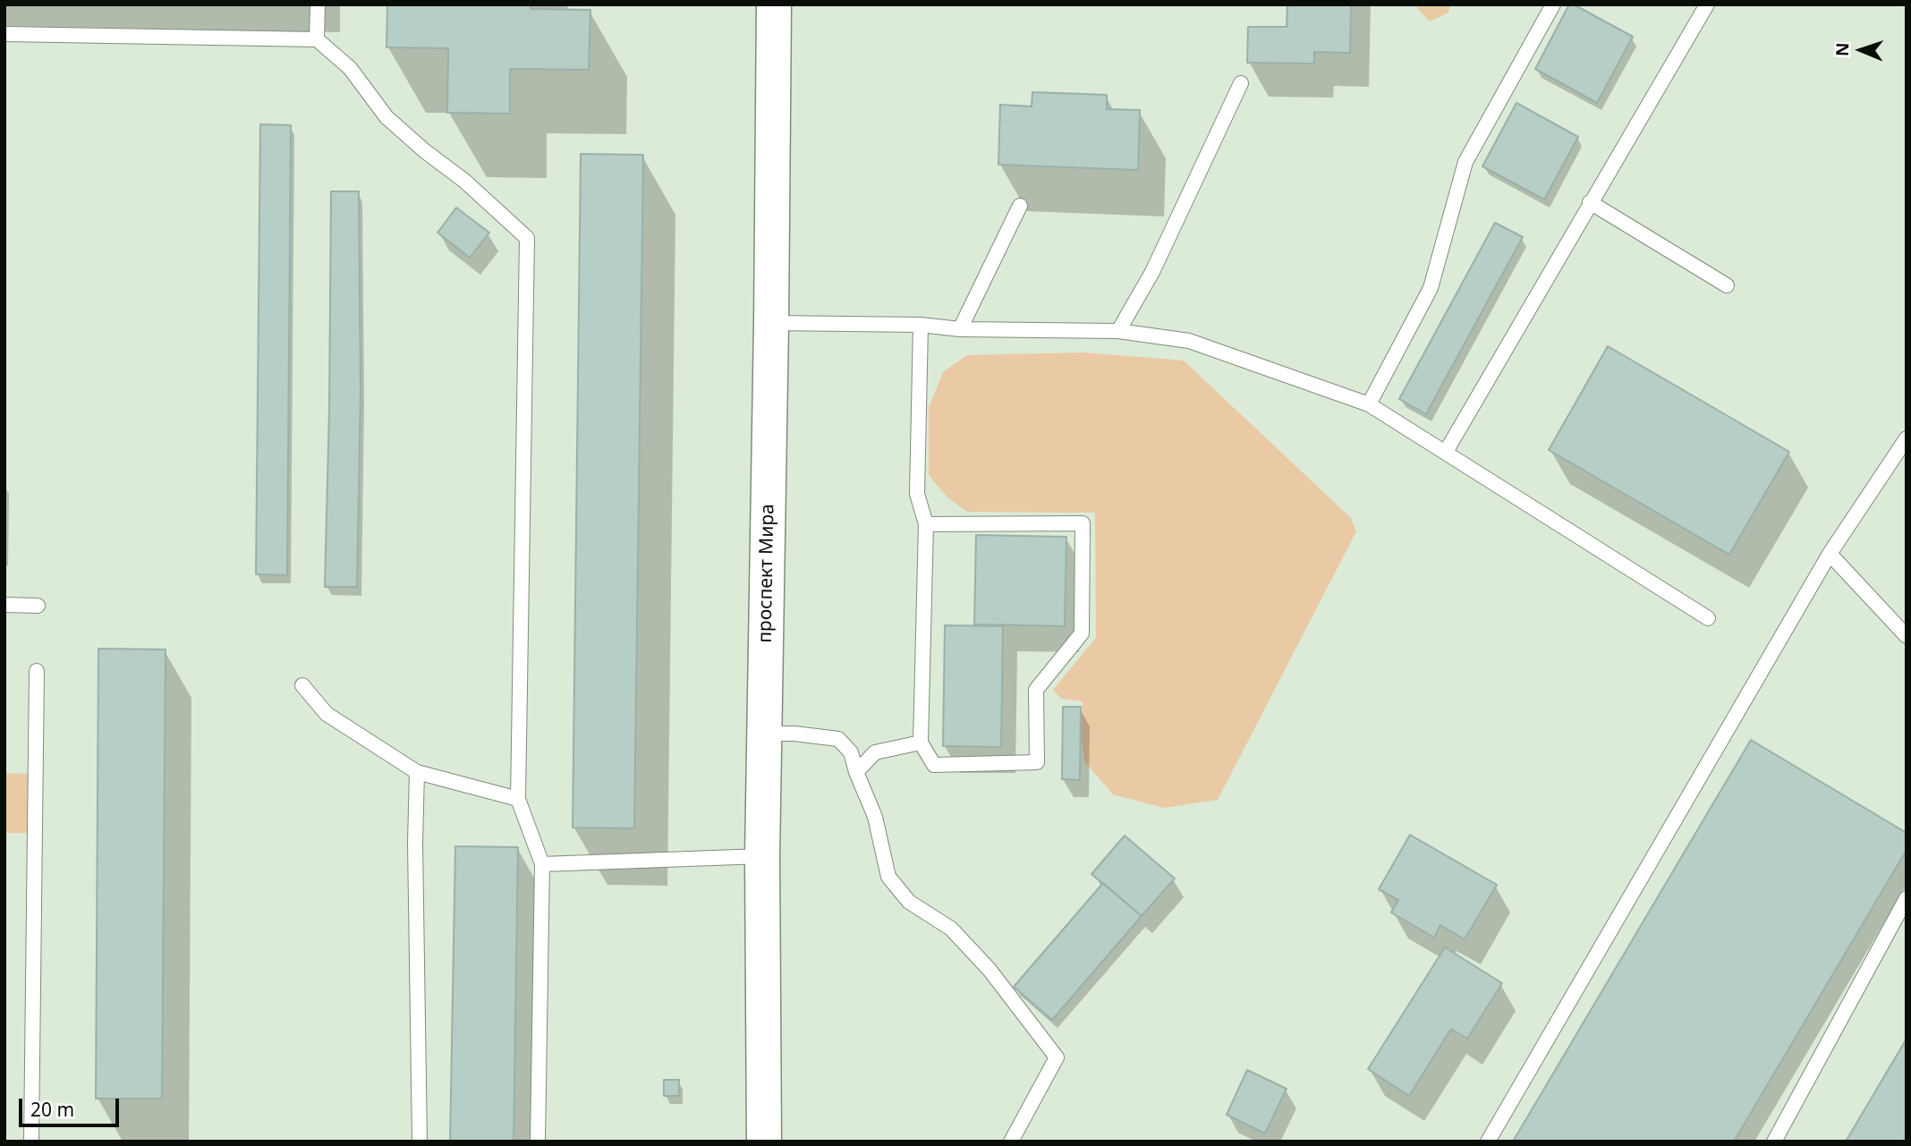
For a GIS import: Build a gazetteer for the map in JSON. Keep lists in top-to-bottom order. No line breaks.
{"streets":{"main road":["проспект Мира"]},"scale_bar":"20 m","north":"left"}
